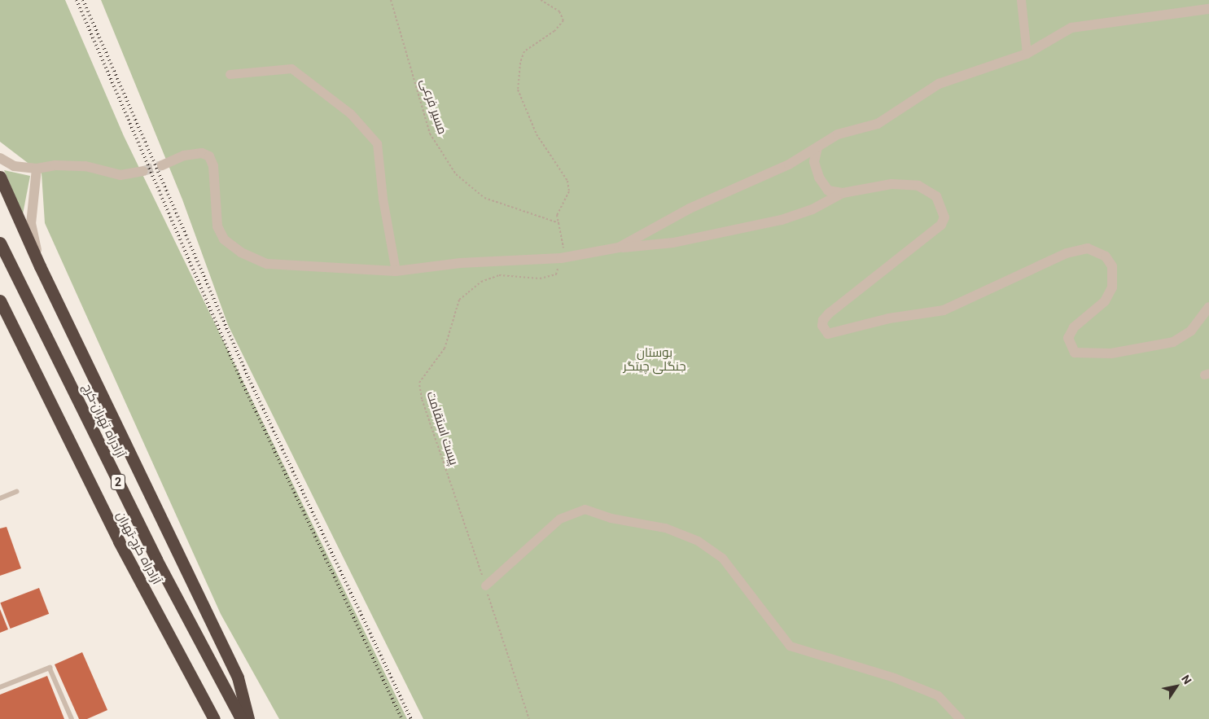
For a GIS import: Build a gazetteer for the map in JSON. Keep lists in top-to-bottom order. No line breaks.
{"streets":{"highway":["آزادراه تهران-کرج","2","آزادراه کرج-تهران"],"path":["مسیر فرعی","پیست استقامت"]},"crossings":[["مسیر فرعی","پیست استقامت"]],"parks":["بوستان جنگلی چیتگر"],"north":"top right"}
